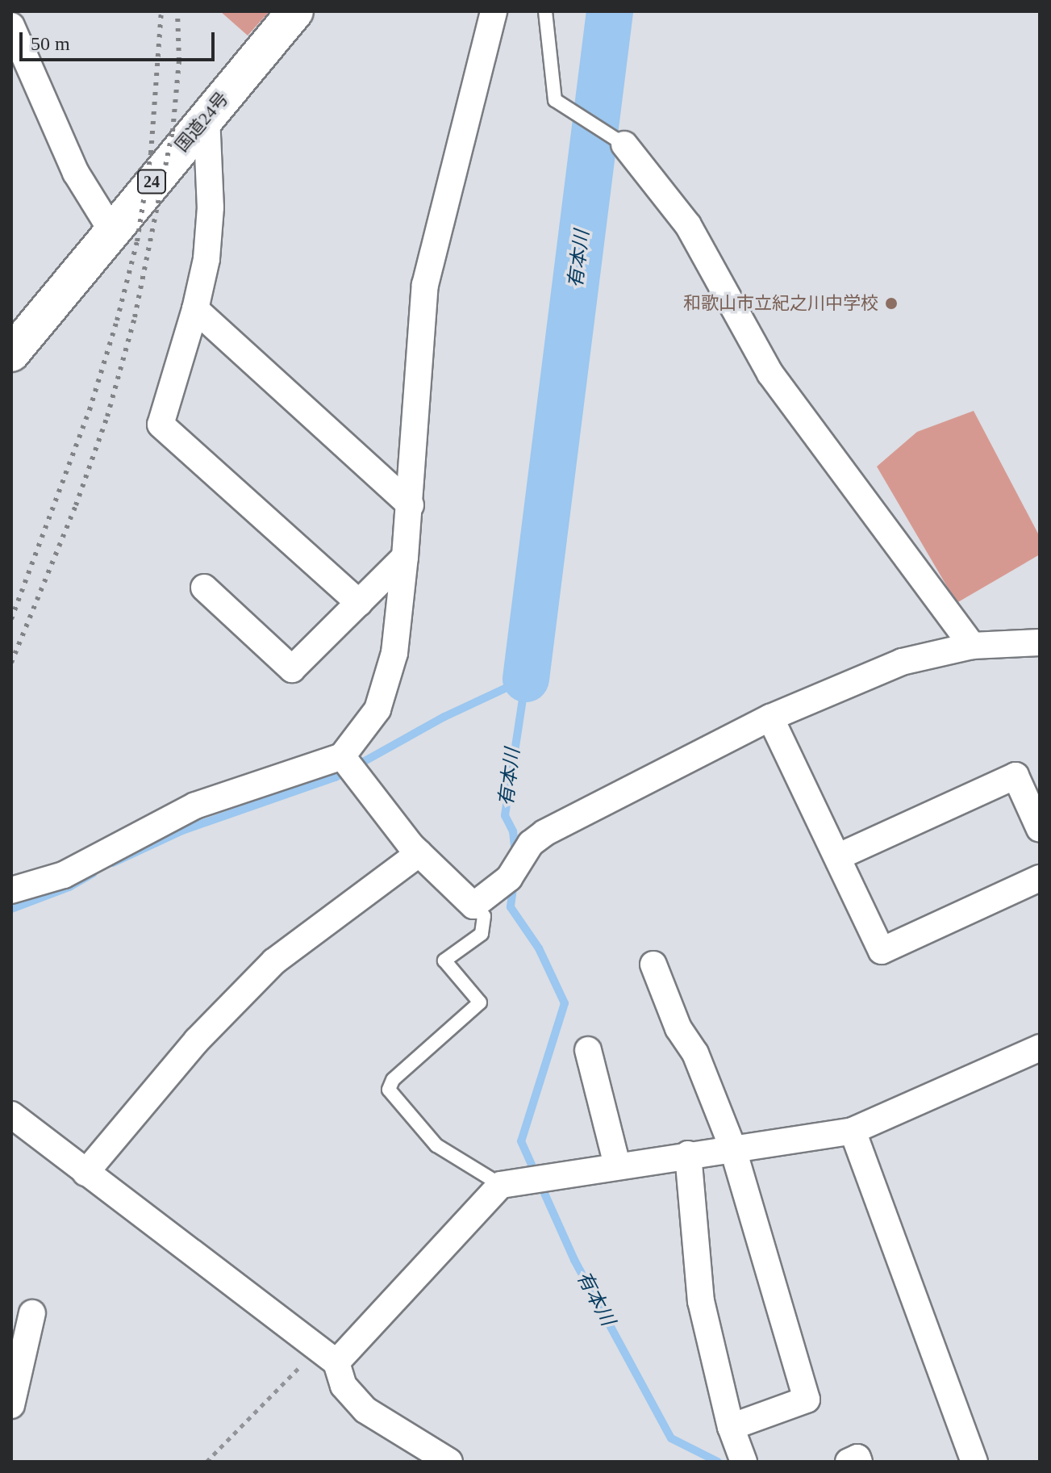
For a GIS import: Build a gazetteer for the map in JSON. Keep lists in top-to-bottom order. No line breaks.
{"streets":{"highway":["国道24号","24"]},"water":["有本川"],"places":["和歌山市立紀之川中学校"],"scale_bar":"50 m"}
